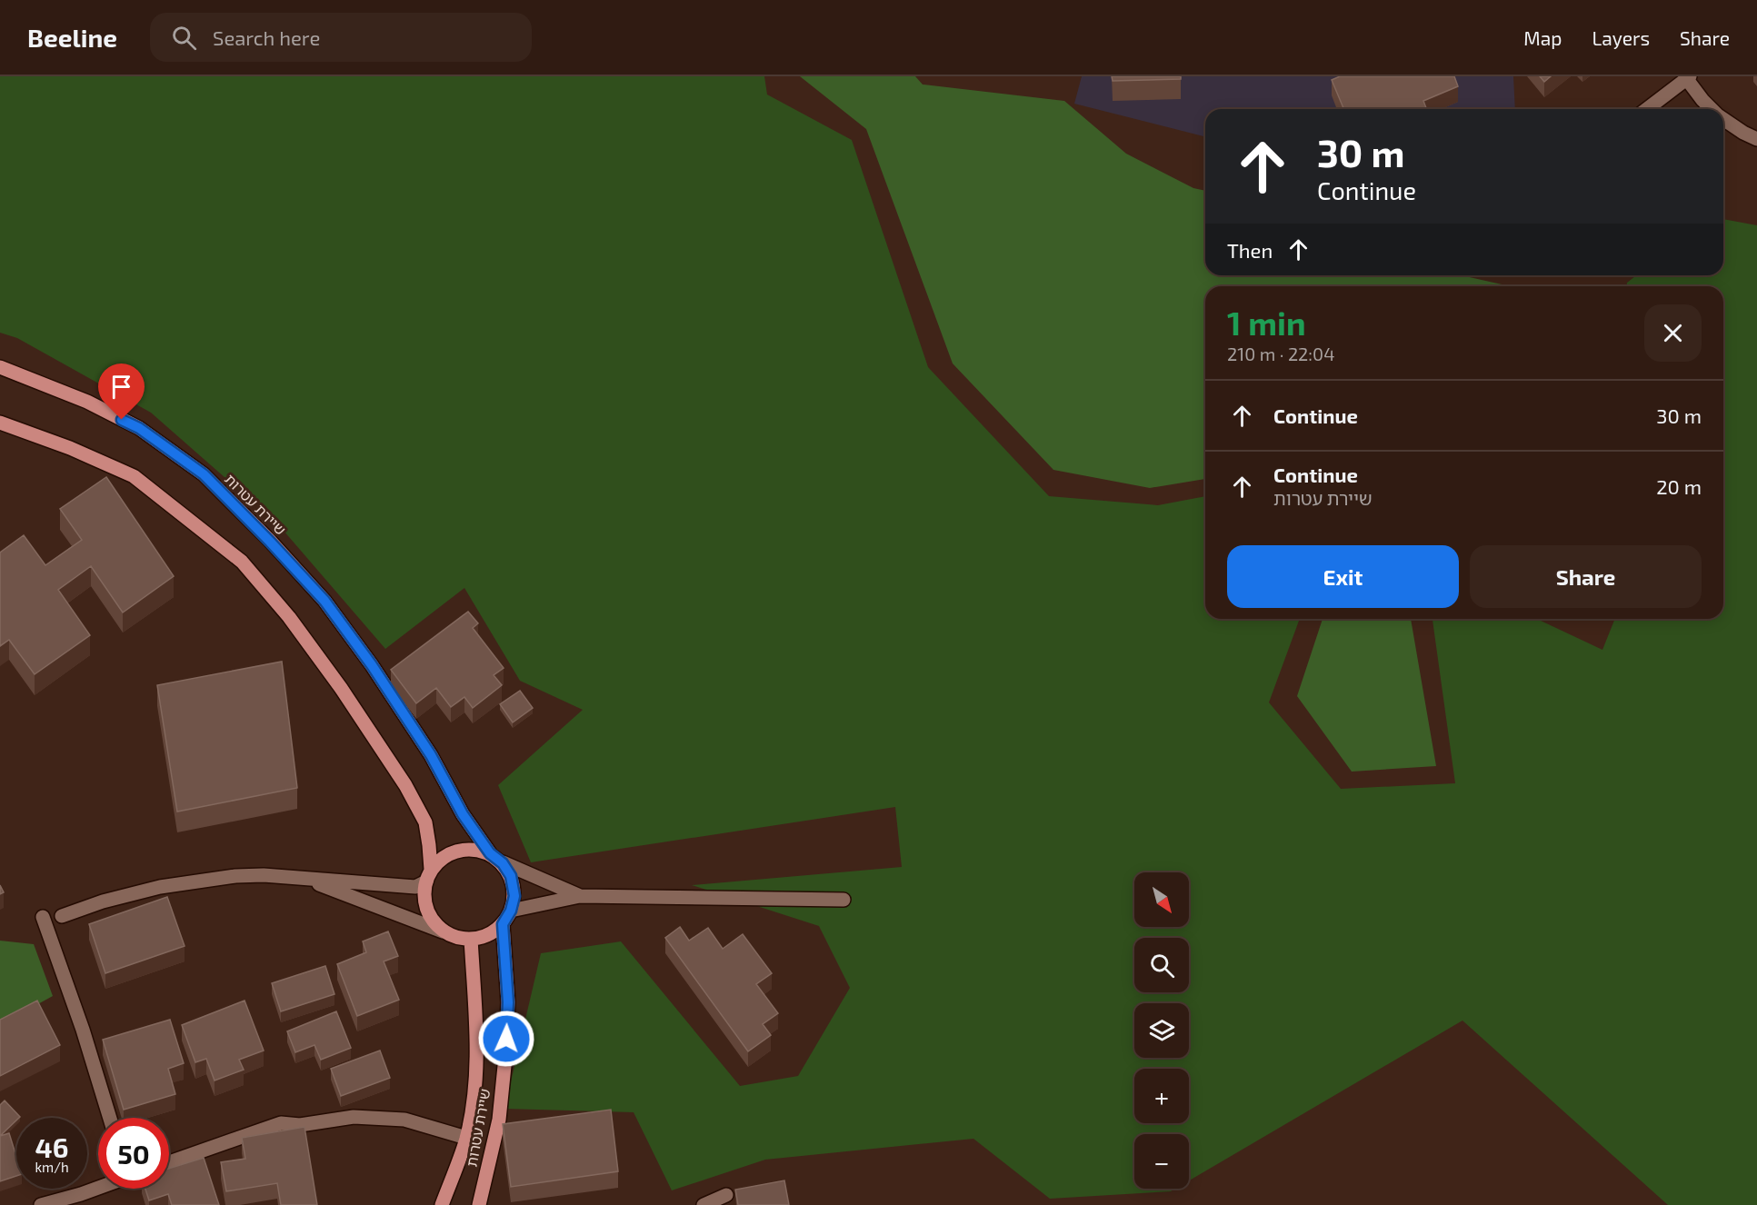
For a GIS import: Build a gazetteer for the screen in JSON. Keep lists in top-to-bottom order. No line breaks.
{"streets":{"main road":["שיירת עטרות"]},"north":"bottom right","page":{"header":"Beeline","search":"Search here","nav":["Map","Layers","Share"],"turn":["30 m","Continue"],"then":"Then","heading":["1 min","210 m · 22:04"],"list":[{"name":"Continue","value":"30 m"},{"name":"Continue","note":"שיירת עטרות","value":"20 m"}],"buttons":["Exit","Share"],"map_buttons":["+","−"],"speed":"46 km/h","limit":"50"}}
